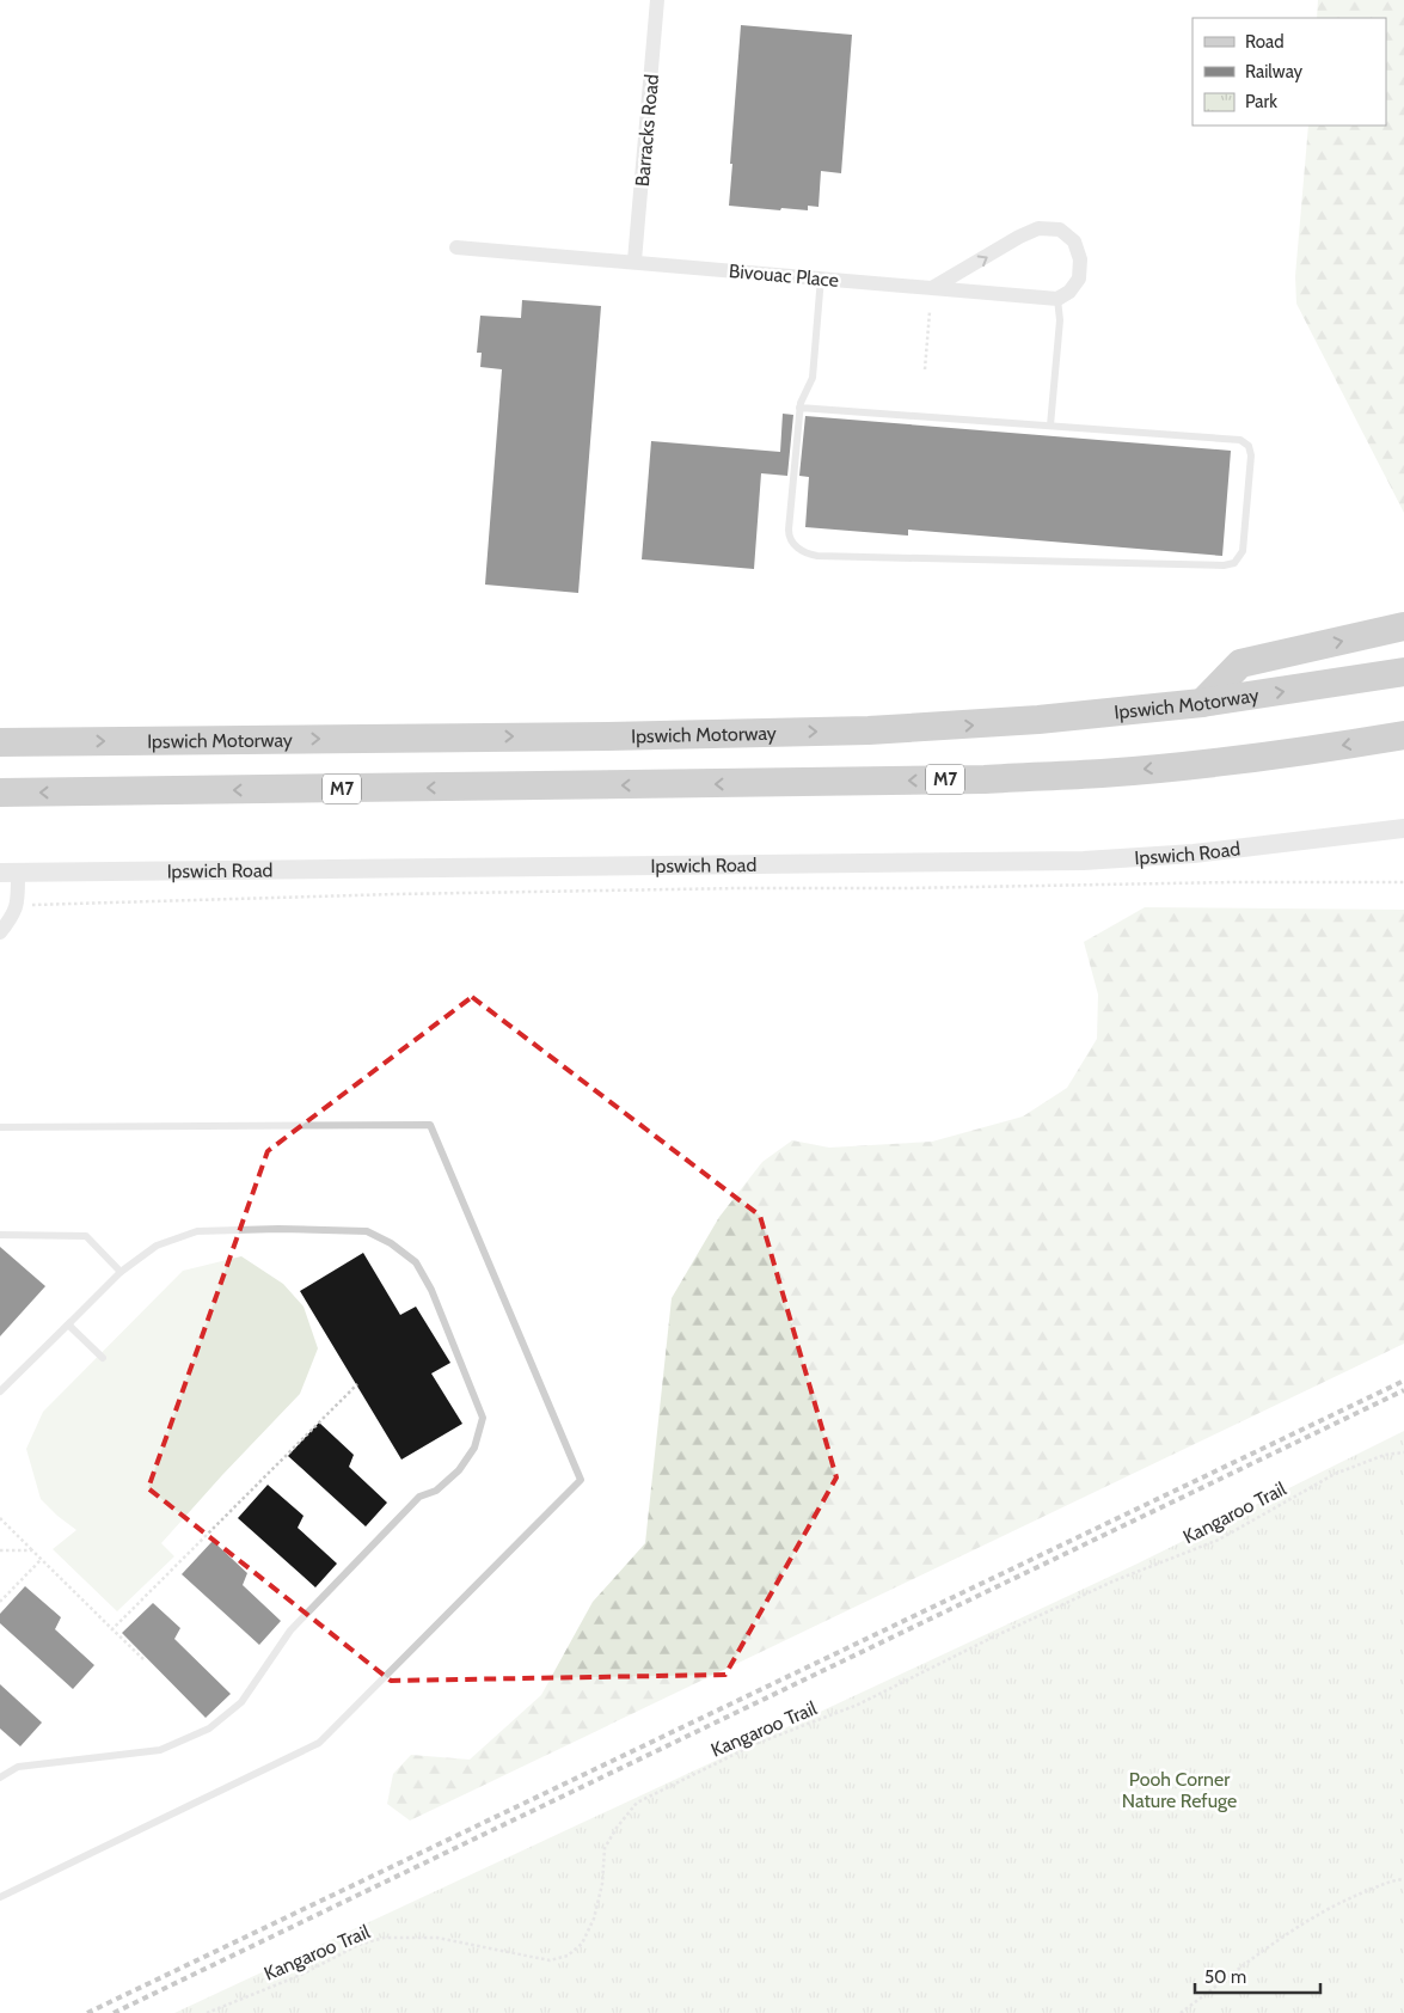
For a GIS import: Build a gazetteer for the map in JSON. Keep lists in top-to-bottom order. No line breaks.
{"streets":{"highway":["Ipswich Motorway","M7"],"street":["Barracks Road","Bivouac Place","Ipswich Road"],"path":["Kangaroo Trail"]},"crossings":[["Barracks Road","Bivouac Place"]],"parks":["Pooh Corner Nature Refuge"],"legend":["Road","Railway","Park"],"scale_bar":"50 m"}
